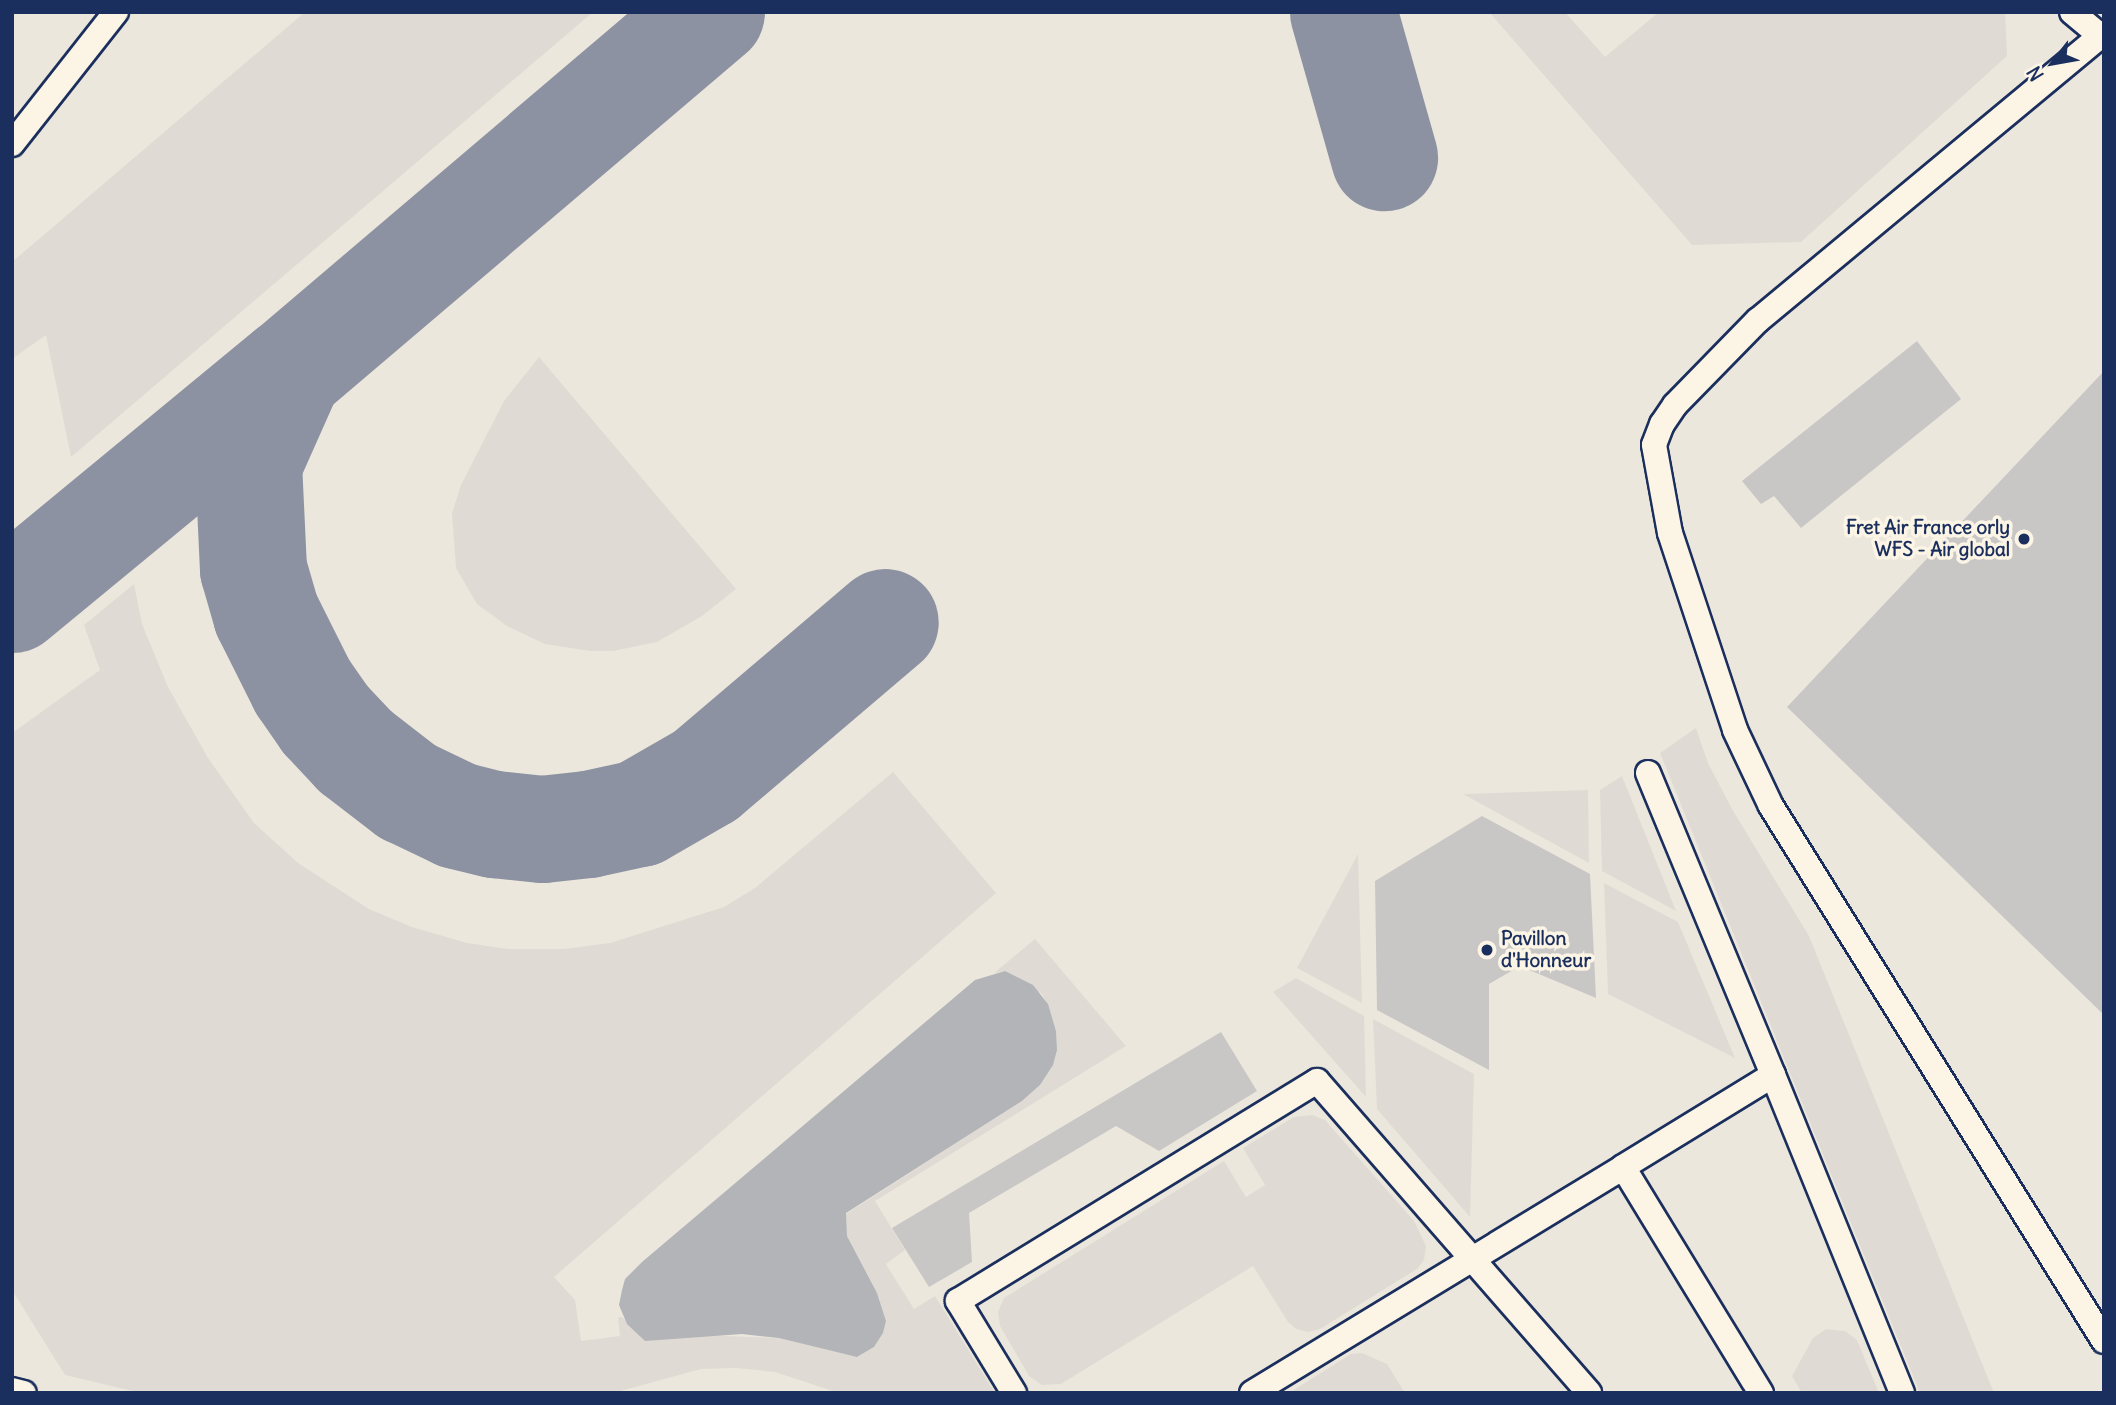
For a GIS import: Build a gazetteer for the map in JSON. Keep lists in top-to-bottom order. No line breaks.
{"places":["Fret Air France orly WFS - Air global","Pavillon d'Honneur"],"north":"bottom left"}
